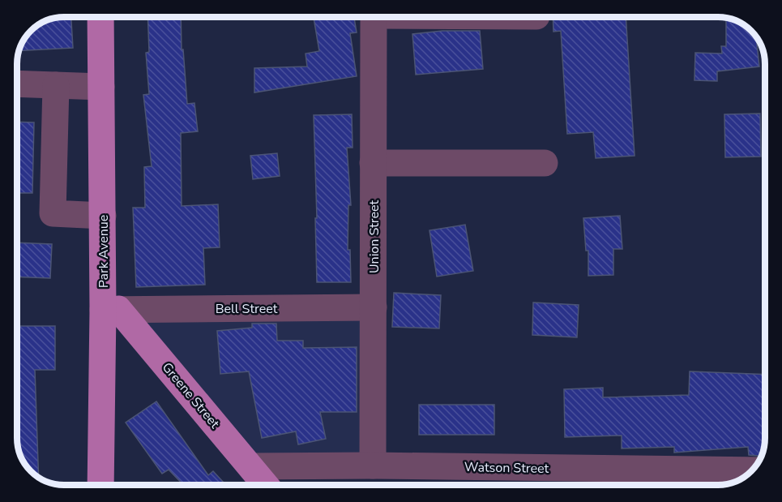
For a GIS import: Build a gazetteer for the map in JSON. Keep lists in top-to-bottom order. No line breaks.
{"streets":{"main road":["Park Avenue","Greene Street"],"street":["Union Street","Bell Street","Watson Street"]},"crossings":[["Union Street","Bell Street"],["Union Street","Watson Street"],["Park Avenue","Bell Street"],["Park Avenue","Greene Street"],["Bell Street","Greene Street"],["Greene Street","Watson Street"]]}
